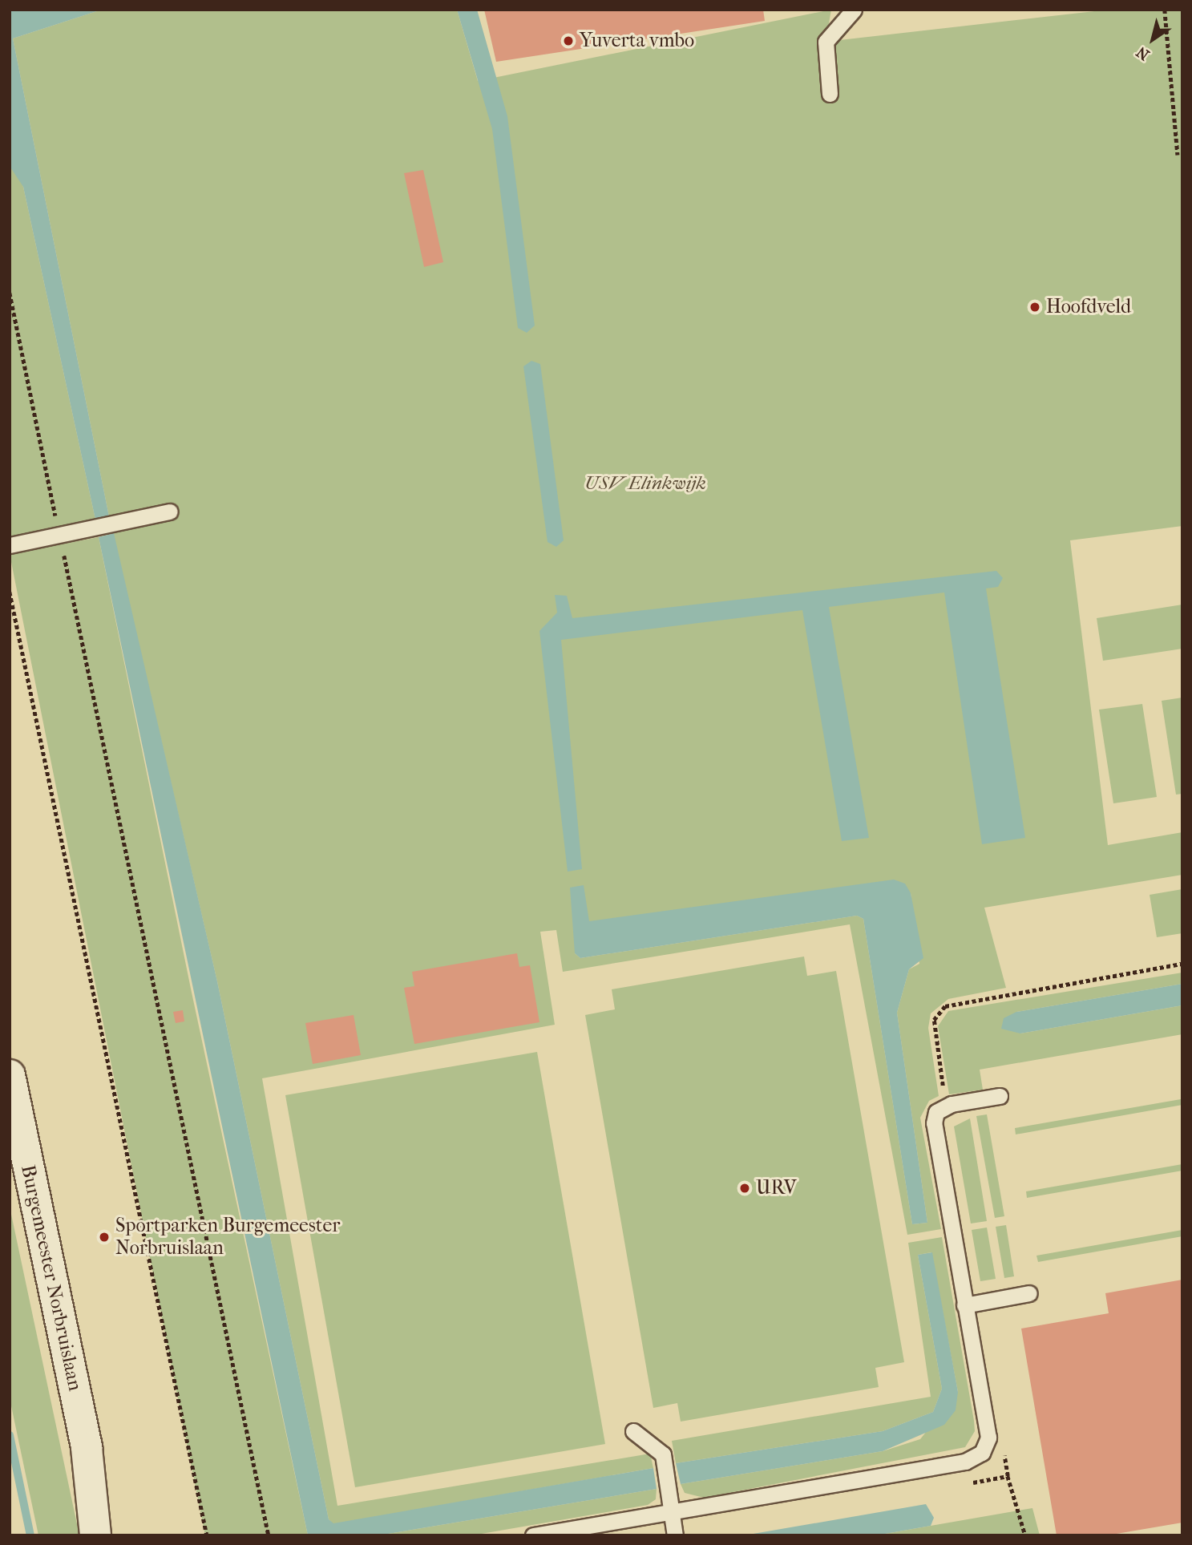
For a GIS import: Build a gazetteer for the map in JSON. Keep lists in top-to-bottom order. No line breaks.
{"streets":{"main road":["Burgemeester Norbruislaan"]},"parks":["USV Elinkwijk"],"places":["Yuverta vmbo","Hoofdveld","URV","Sportparken Burgemeester Norbruislaan"],"north":"bottom left"}
